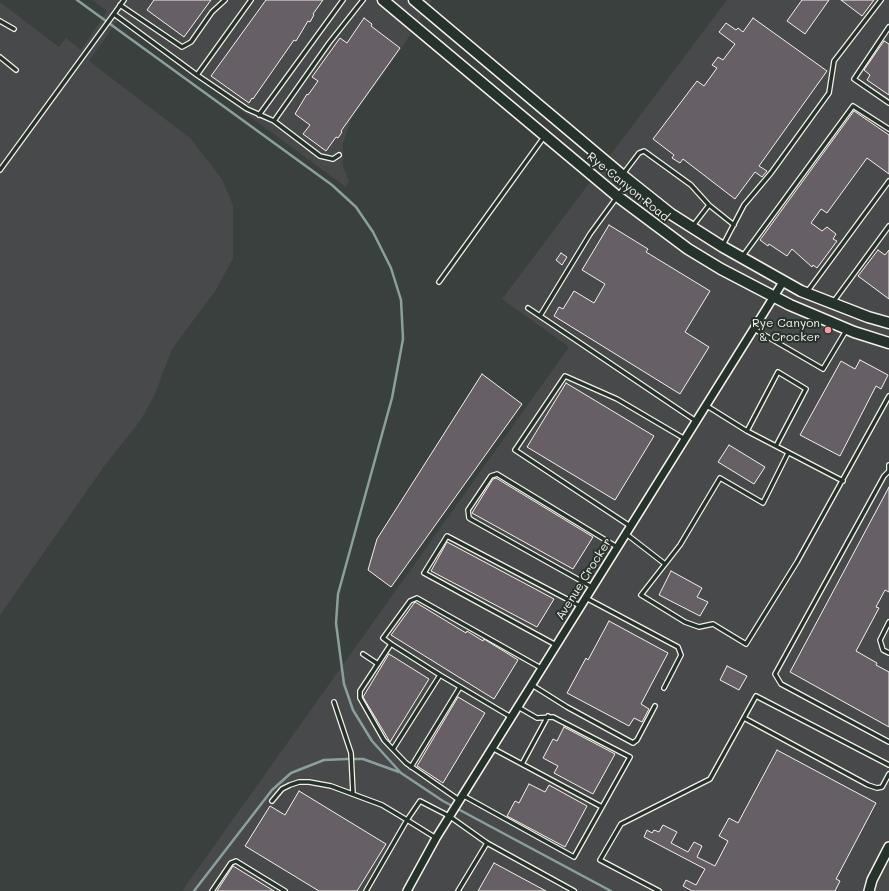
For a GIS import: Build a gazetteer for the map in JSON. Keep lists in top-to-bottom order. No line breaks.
{"streets":{"main road":["Rye Canyon Road"],"street":["Avenue Crocker"]},"crossings":[["Rye Canyon Road","Avenue Crocker"]],"places":["Rye Canyon & Crocker"]}
